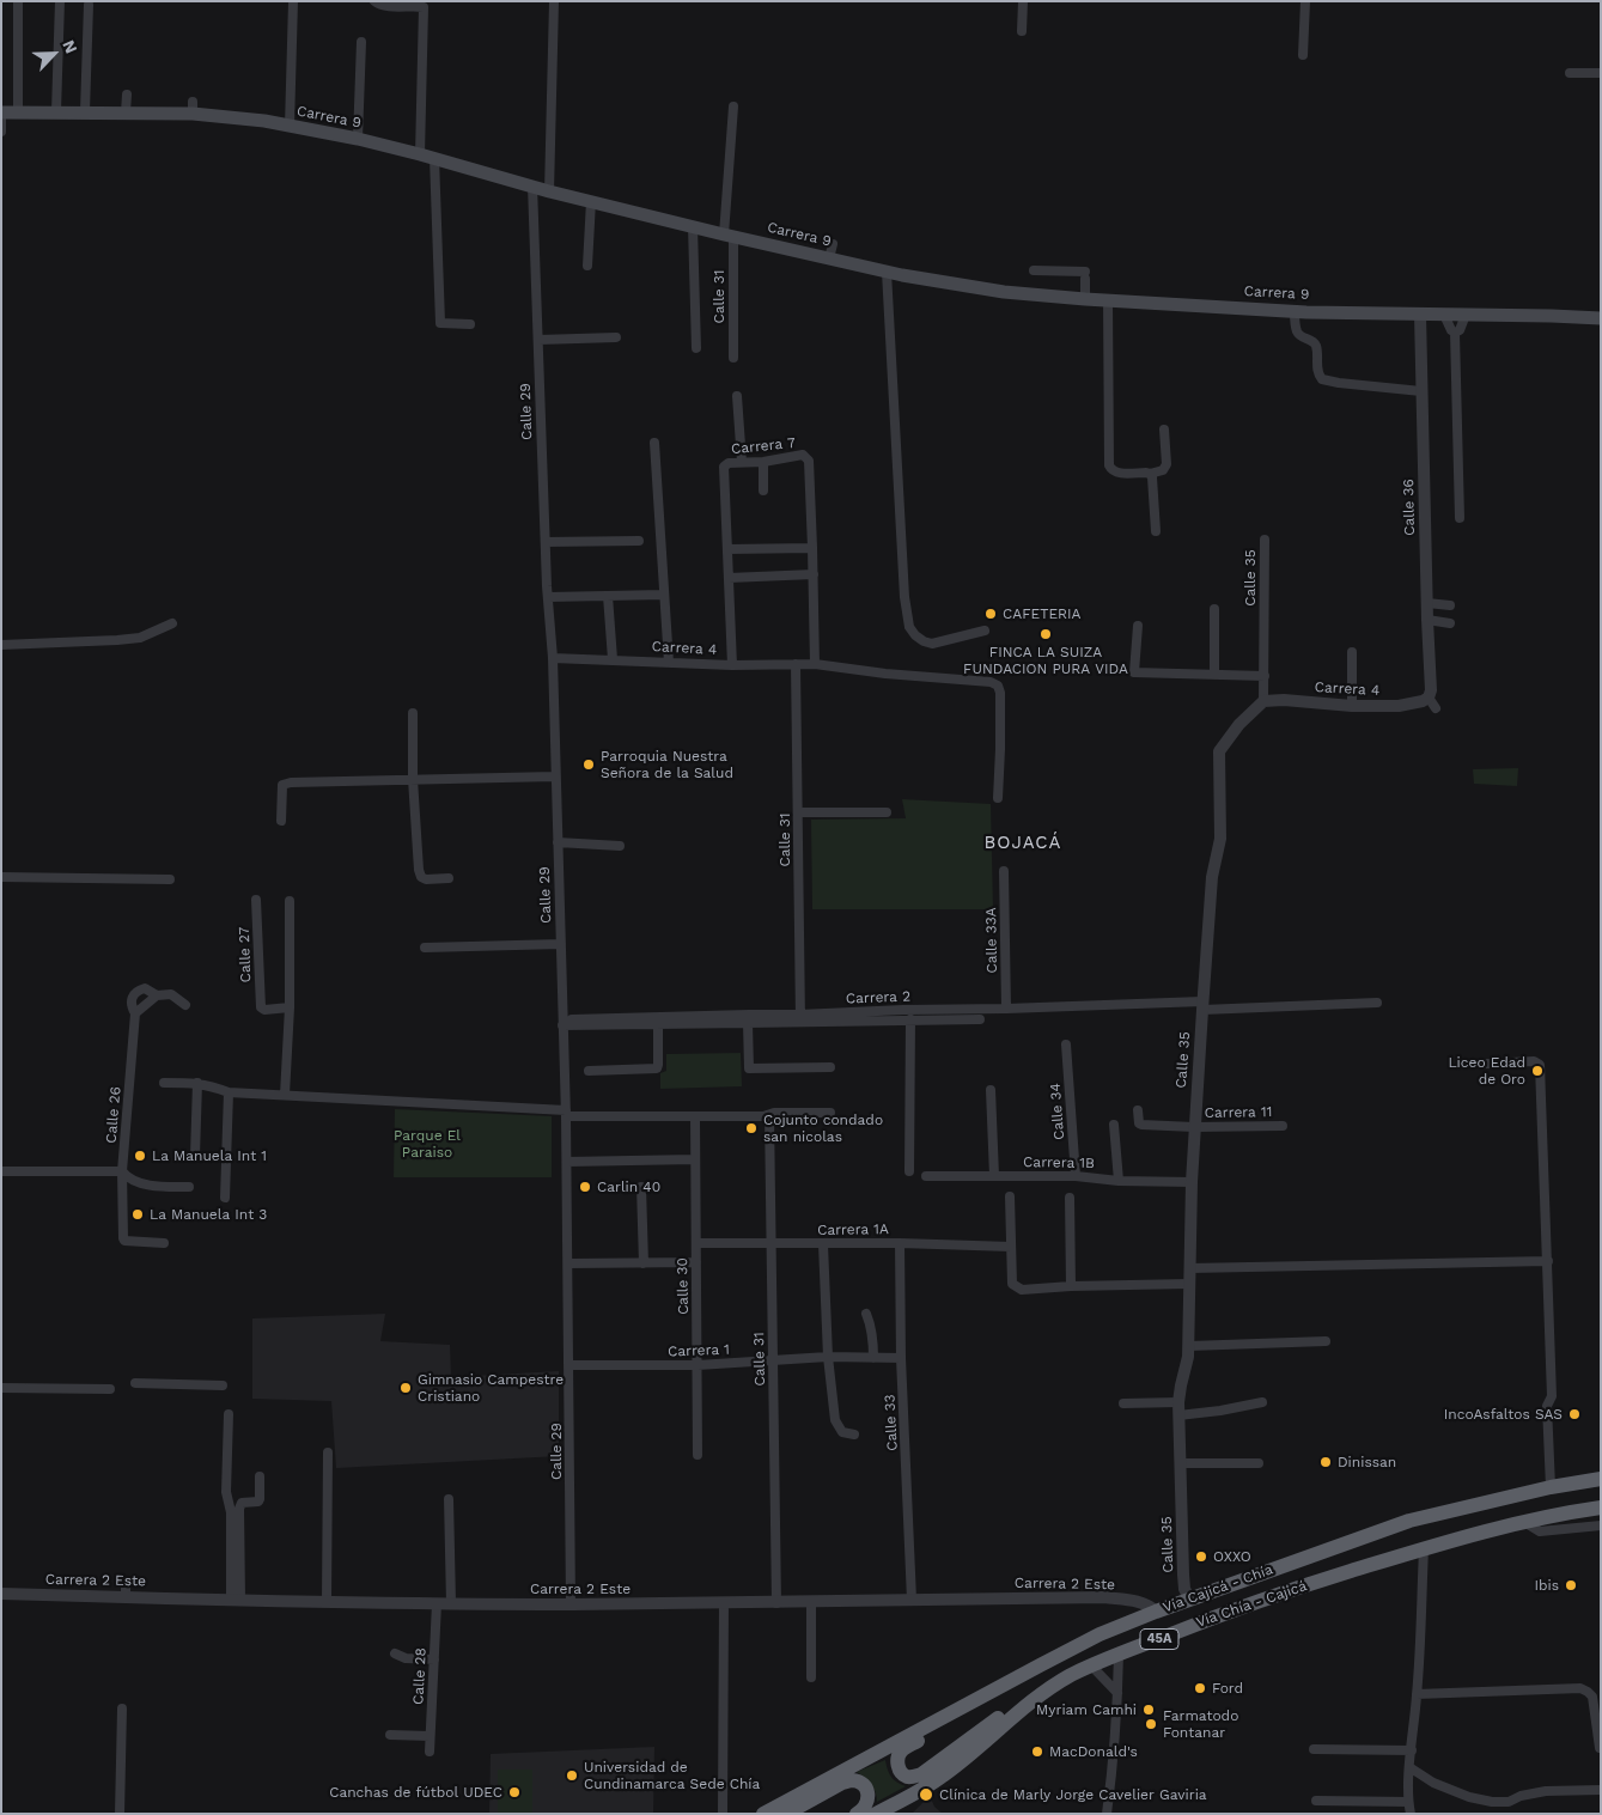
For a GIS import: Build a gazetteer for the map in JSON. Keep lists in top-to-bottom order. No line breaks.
{"streets":{"highway":["Vía Cajicá - Chía","Vía Chía - Cajicá","45A"],"main road":["Carrera 9"],"street":["Calle 31","Calle 29","Carrera 7","Calle 36","Calle 35","Carrera 4","Calle 33A","Calle 27","Carrera 2","Calle 34","Carrera 11","Calle 26","Carrera 1B","Carrera 1A","Calle 30","Carrera 1","Calle 33","Carrera 2 Este","Calle 28"]},"crossings":[["Carrera 9","Calle 31"],["Carrera 9","Calle 29"],["Carrera 9","Calle 36"],["Calle 31","Carrera 4"],["Calle 31","Carrera 2"],["Calle 31","Carrera 1A"],["Calle 31","Carrera 1"],["Calle 31","Carrera 2 Este"],["Calle 29","Carrera 4"],["Calle 29","Carrera 1"],["Calle 29","Carrera 2 Este"],["Calle 36","Carrera 4"],["Calle 35","Carrera 4"],["Calle 35","Carrera 2"],["Calle 35","Carrera 11"],["Calle 35","Carrera 1B"],["Calle 35","Vía Cajicá - Chía"],["Calle 33A","Carrera 2"],["Calle 34","Carrera 1B"],["Carrera 1A","Calle 30"],["Carrera 1A","Calle 33"],["Calle 30","Carrera 1"],["Carrera 1","Calle 33"],["Calle 33","Carrera 2 Este"],["Carrera 2 Este","Vía Cajicá - Chía"],["Carrera 2 Este","Calle 28"]],"districts":["BOJACÁ"],"parks":["Parque El Paraiso"],"places":["CAFETERIA","FINCA LA SUIZA FUNDACION PURA VIDA","Parroquia Nuestra Señora de la Salud","Liceo Edad de Oro","Cojunto condado san nicolas","La Manuela Int 1","Carlin 40","La Manuela Int 3","Gimnasio Campestre Cristiano","IncoAsfaltos SAS","Dinissan","OXXO","Ibis","Ford","Myriam Camhi","Farmatodo Fontanar","MacDonald's","Universidad de Cundinamarca Sede Chía","Canchas de fútbol UDEC","Clínica de Marly Jorge Cavelier Gaviria"],"north":"top right"}
